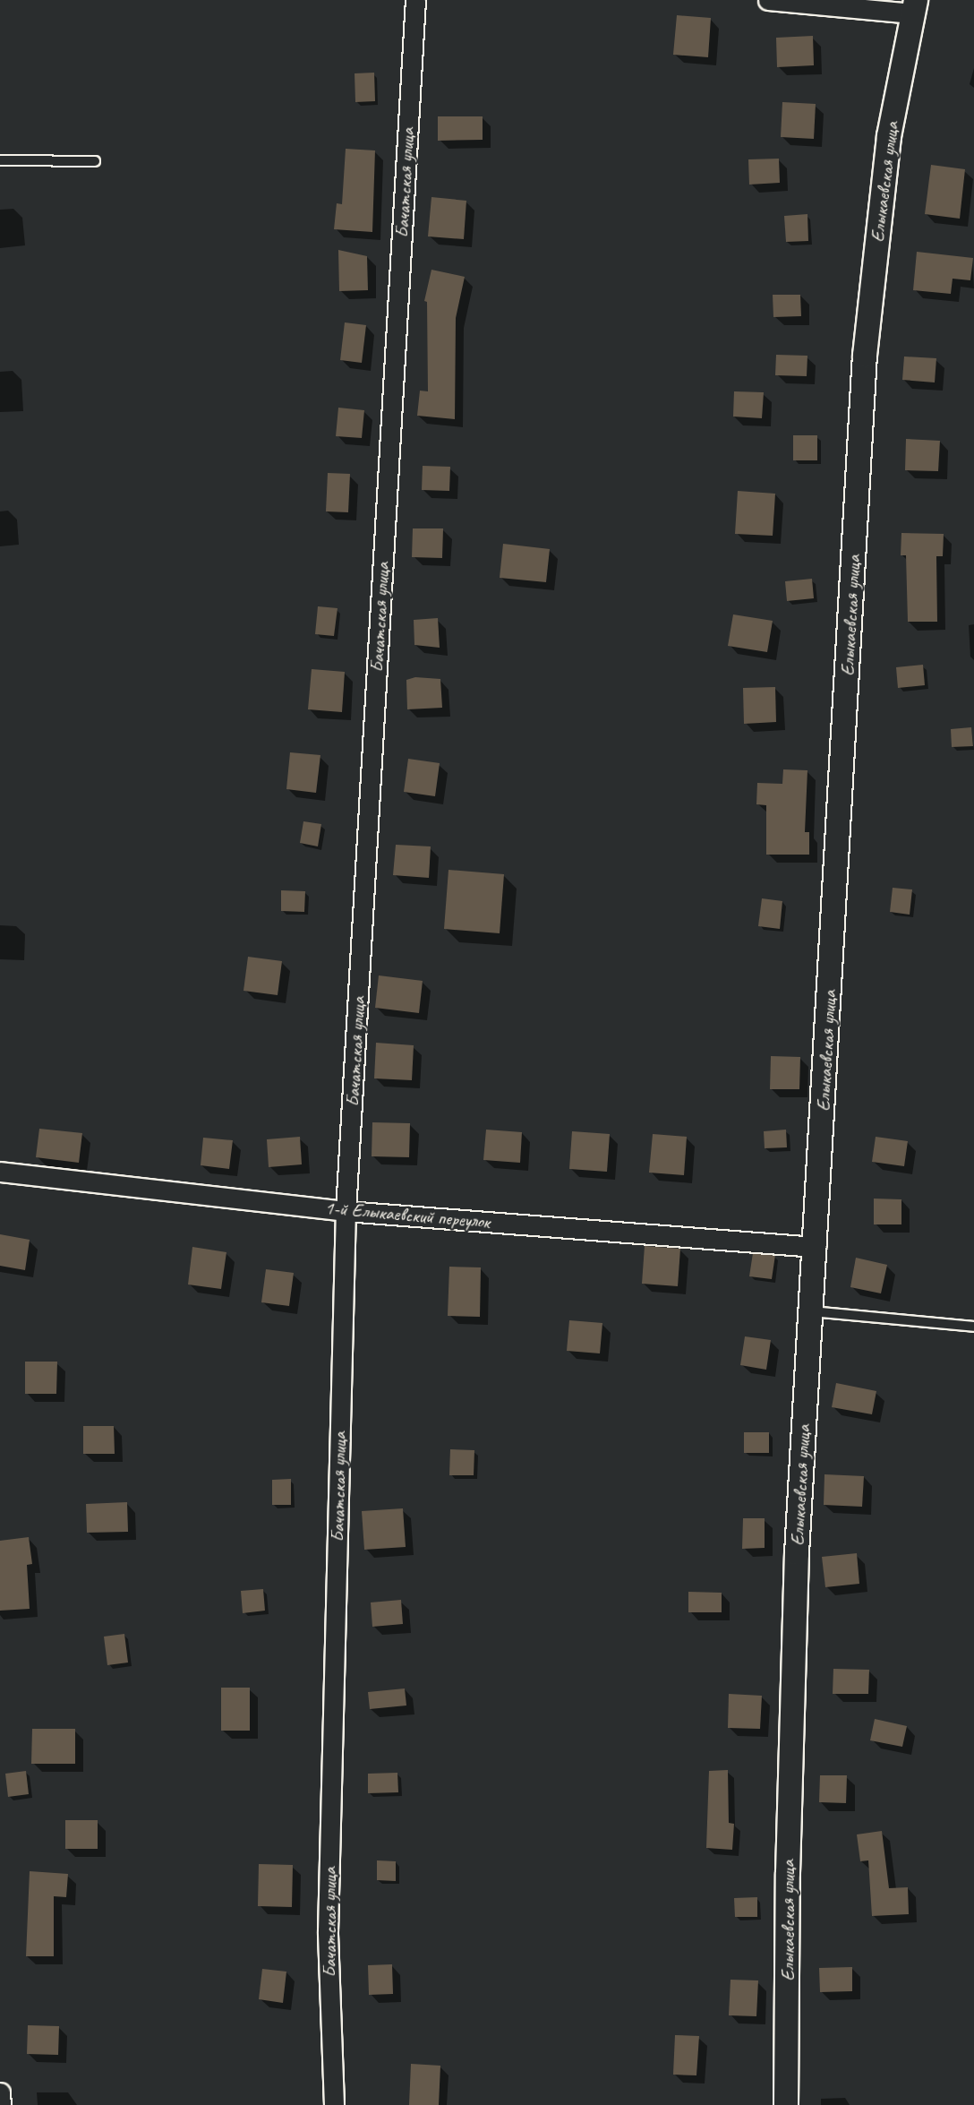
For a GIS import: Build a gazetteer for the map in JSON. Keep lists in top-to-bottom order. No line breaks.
{"streets":{"street":["Елыкаевская улица","Бачатская улица","1-й Елыкаевский переулок"]},"crossings":[["Елыкаевская улица","1-й Елыкаевский переулок"],["Бачатская улица","1-й Елыкаевский переулок"]]}
